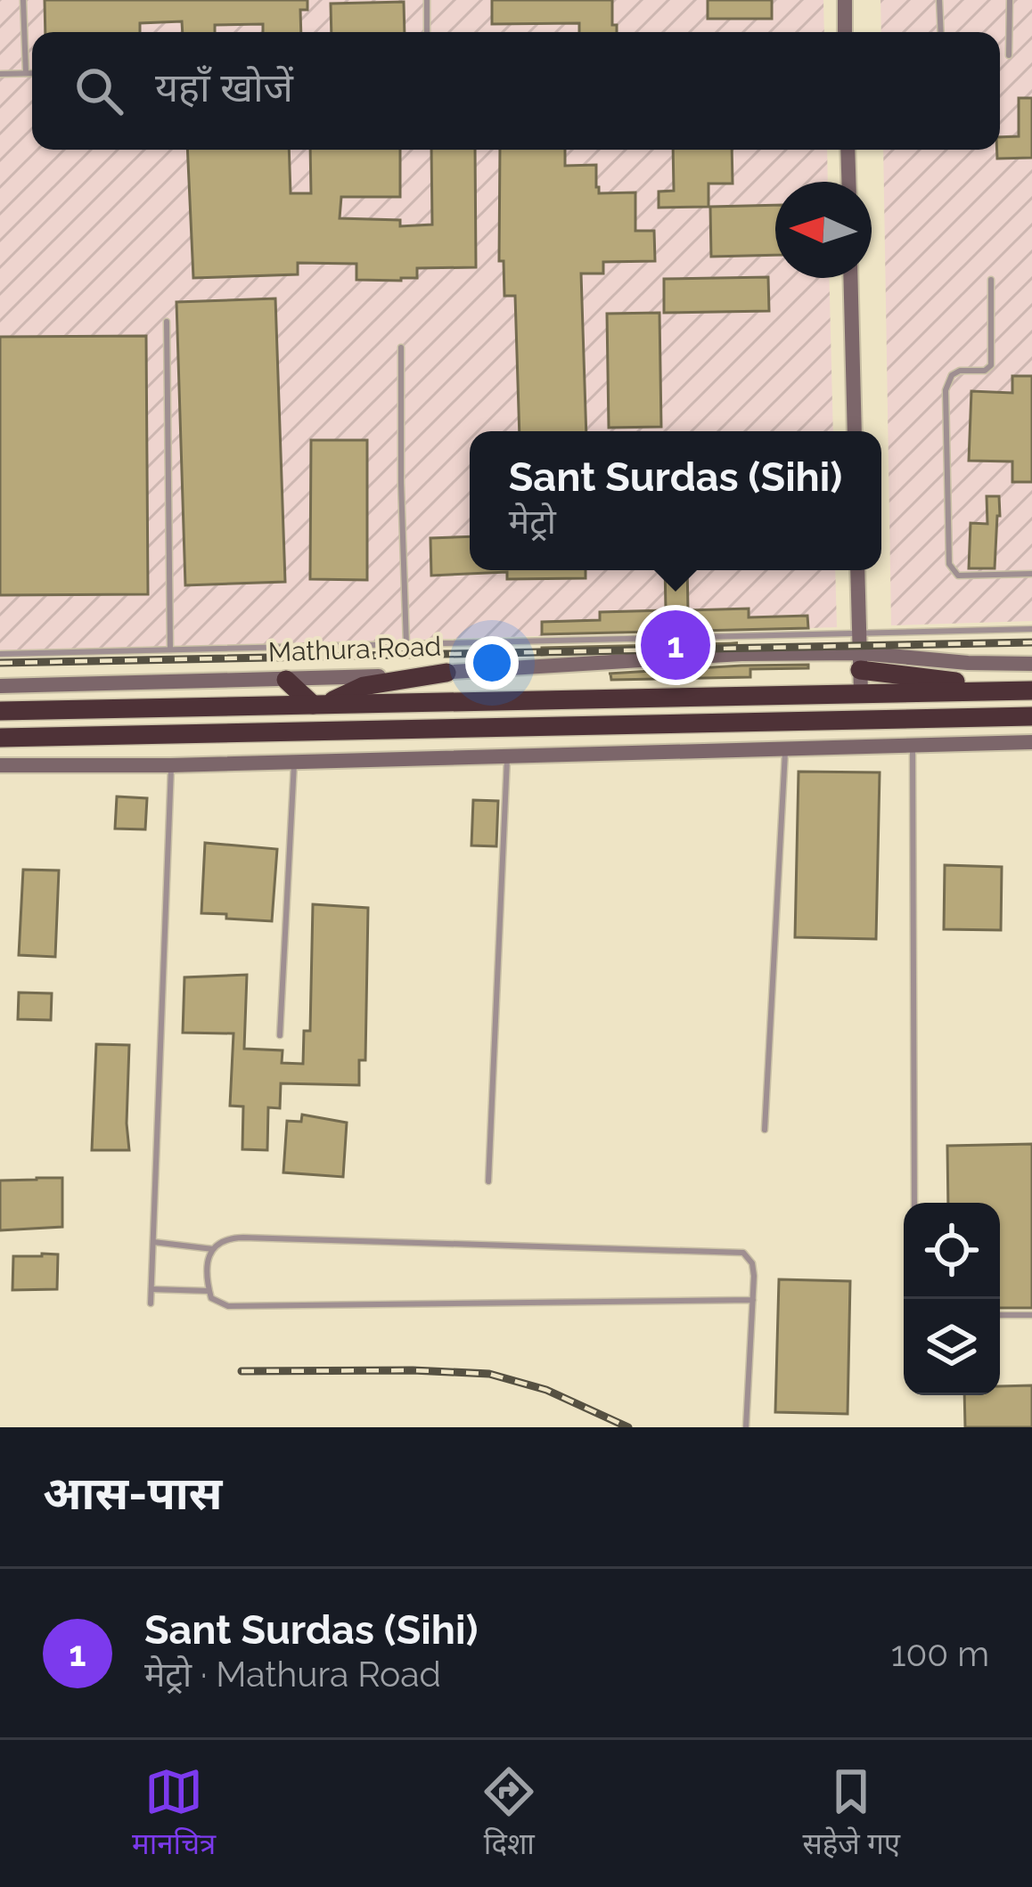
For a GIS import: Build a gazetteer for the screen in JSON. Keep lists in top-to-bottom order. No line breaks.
{"streets":{"highway":["Mathura Road"]},"north":"left","page":{"search":"यहाँ खोजें","popup":["Sant Surdas (Sihi)","मेट्रो"],"pins":"1","heading":"आस-पास","list":[{"mark":"1","name":"Sant Surdas (Sihi)","note":"मेट्रो · Mathura Road","value":"100 m"}],"nav":["मानचित्र","दिशा","सहेजे गए"]}}
